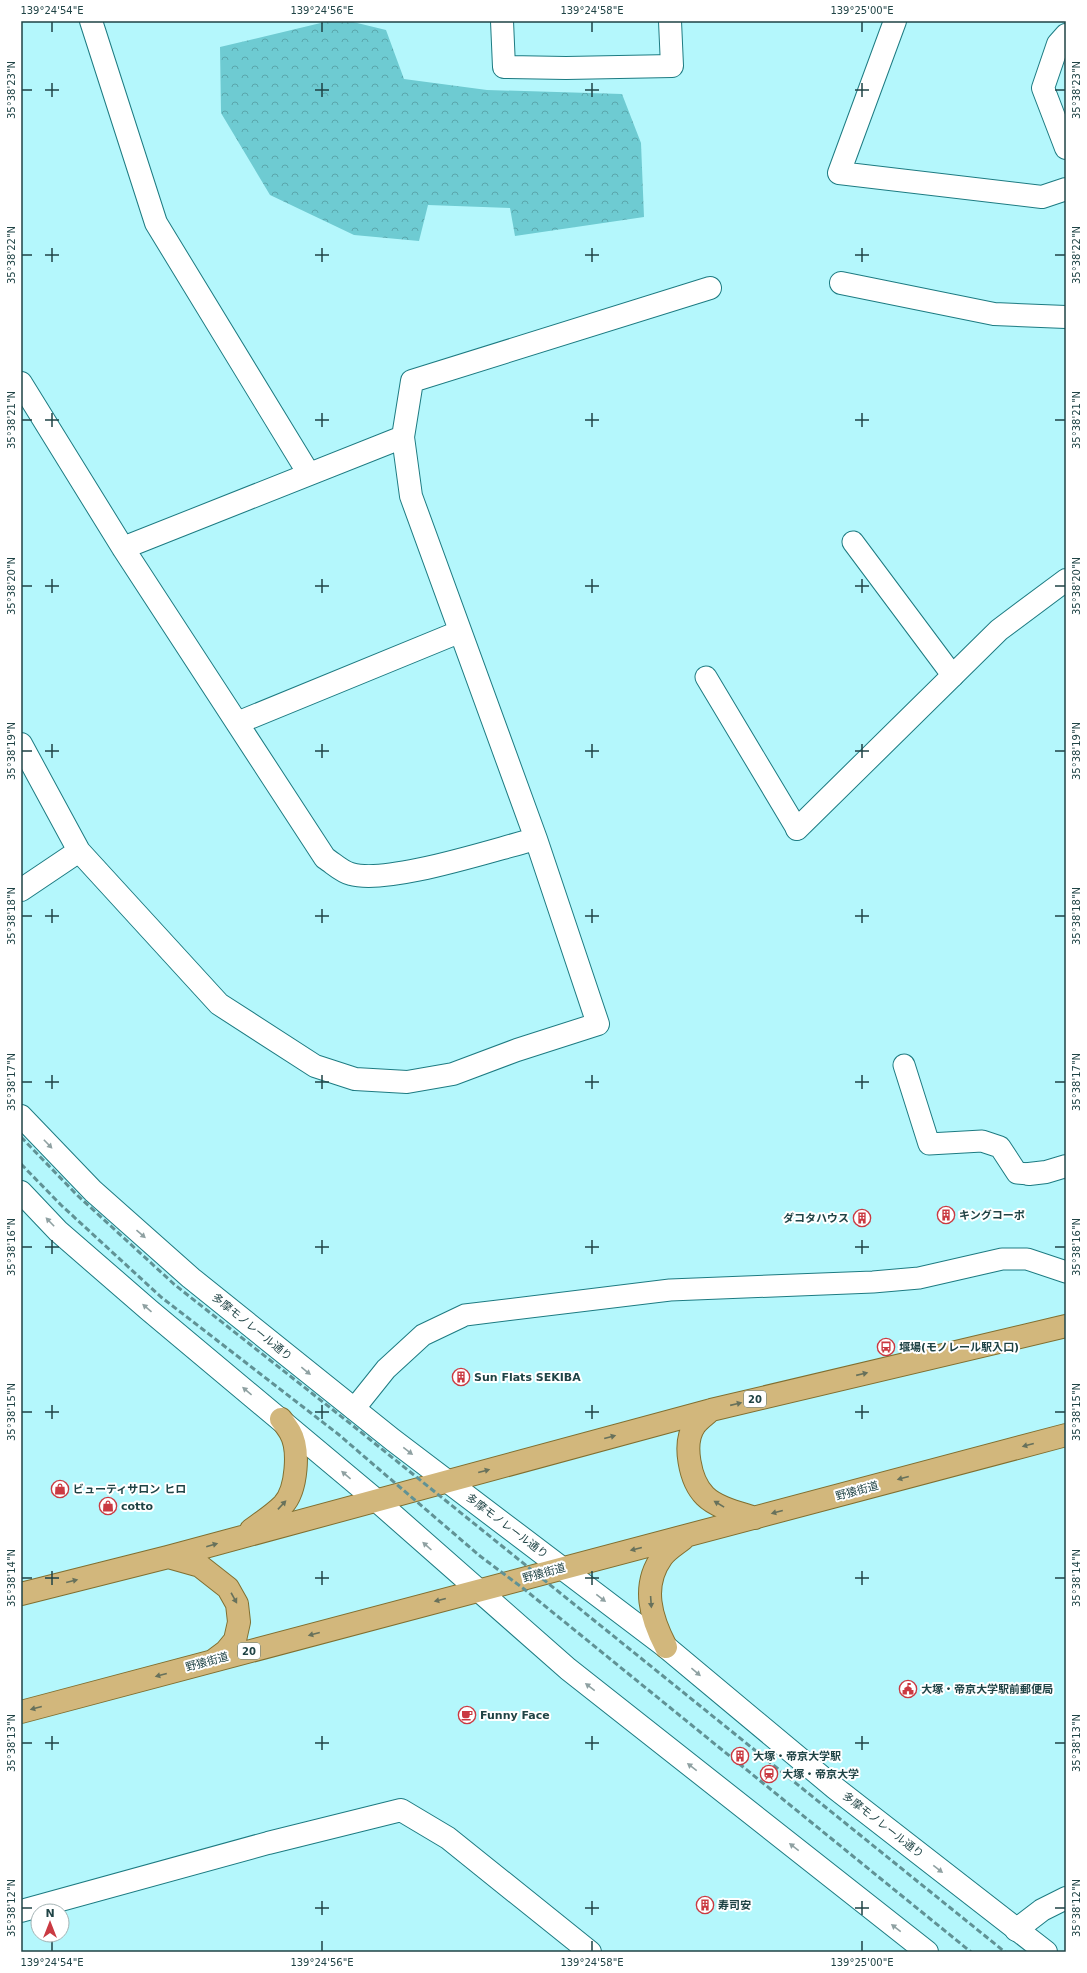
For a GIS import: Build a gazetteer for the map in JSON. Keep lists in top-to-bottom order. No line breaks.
{"streets":{"main road":["20","野猿街道"],"street":["多摩モノレール通り"]},"crossings":[["多摩モノレール通り","20"],["多摩モノレール通り","野猿街道"]],"places":{"building":["キングコーポ","ダコタハウス","Sun Flats SEKIBA","大塚・帝京大学駅","寿司安"],"bus stop":["堰場(モノレール駅入口)"],"shop":["ビューティサロン ヒロ","cotto"],"public building":["大塚・帝京大学駅前郵便局"],"cafe":["Funny Face"],"station":["大塚・帝京大学"]},"north":"top","coordinates":["139°24'54\"E","139°24'56\"E","139°24'58\"E","139°25'00\"E","35°38'23\"N","35°38'22\"N","35°38'21\"N","35°38'20\"N","35°38'19\"N","35°38'18\"N","35°38'17\"N","35°38'16\"N","35°38'15\"N","35°38'14\"N","35°38'13\"N","35°38'12\"N"]}
